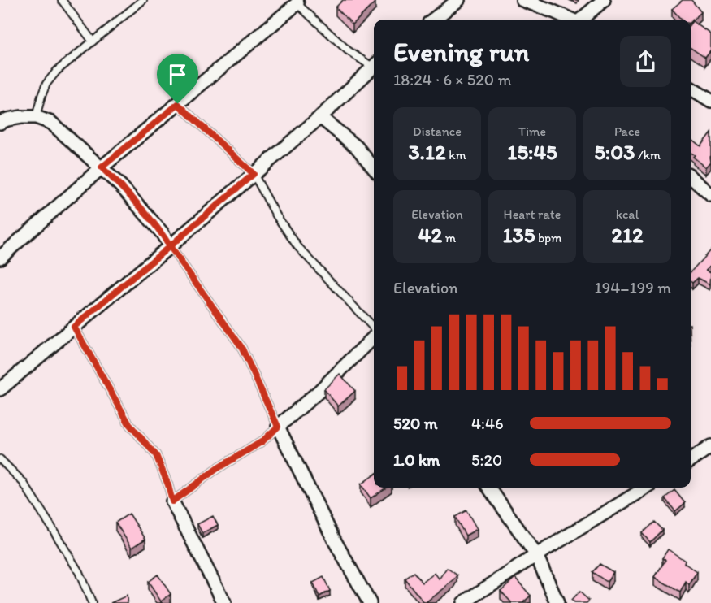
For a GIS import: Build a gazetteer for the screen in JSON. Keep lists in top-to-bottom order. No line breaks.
{"page":{"heading":["Evening run","18:24 · 6 × 520 m"],"stats":[["Distance","3.12 km"],["Time","15:45"],["Pace","5:03 /km"],["Elevation","42 m"],["Heart rate","135 bpm"],["kcal","212"]],"chart":["Elevation","194–199 m"],"list":[{"name":"520 m","note":"4:46"},{"name":"1.0 km","note":"5:20"}]}}
